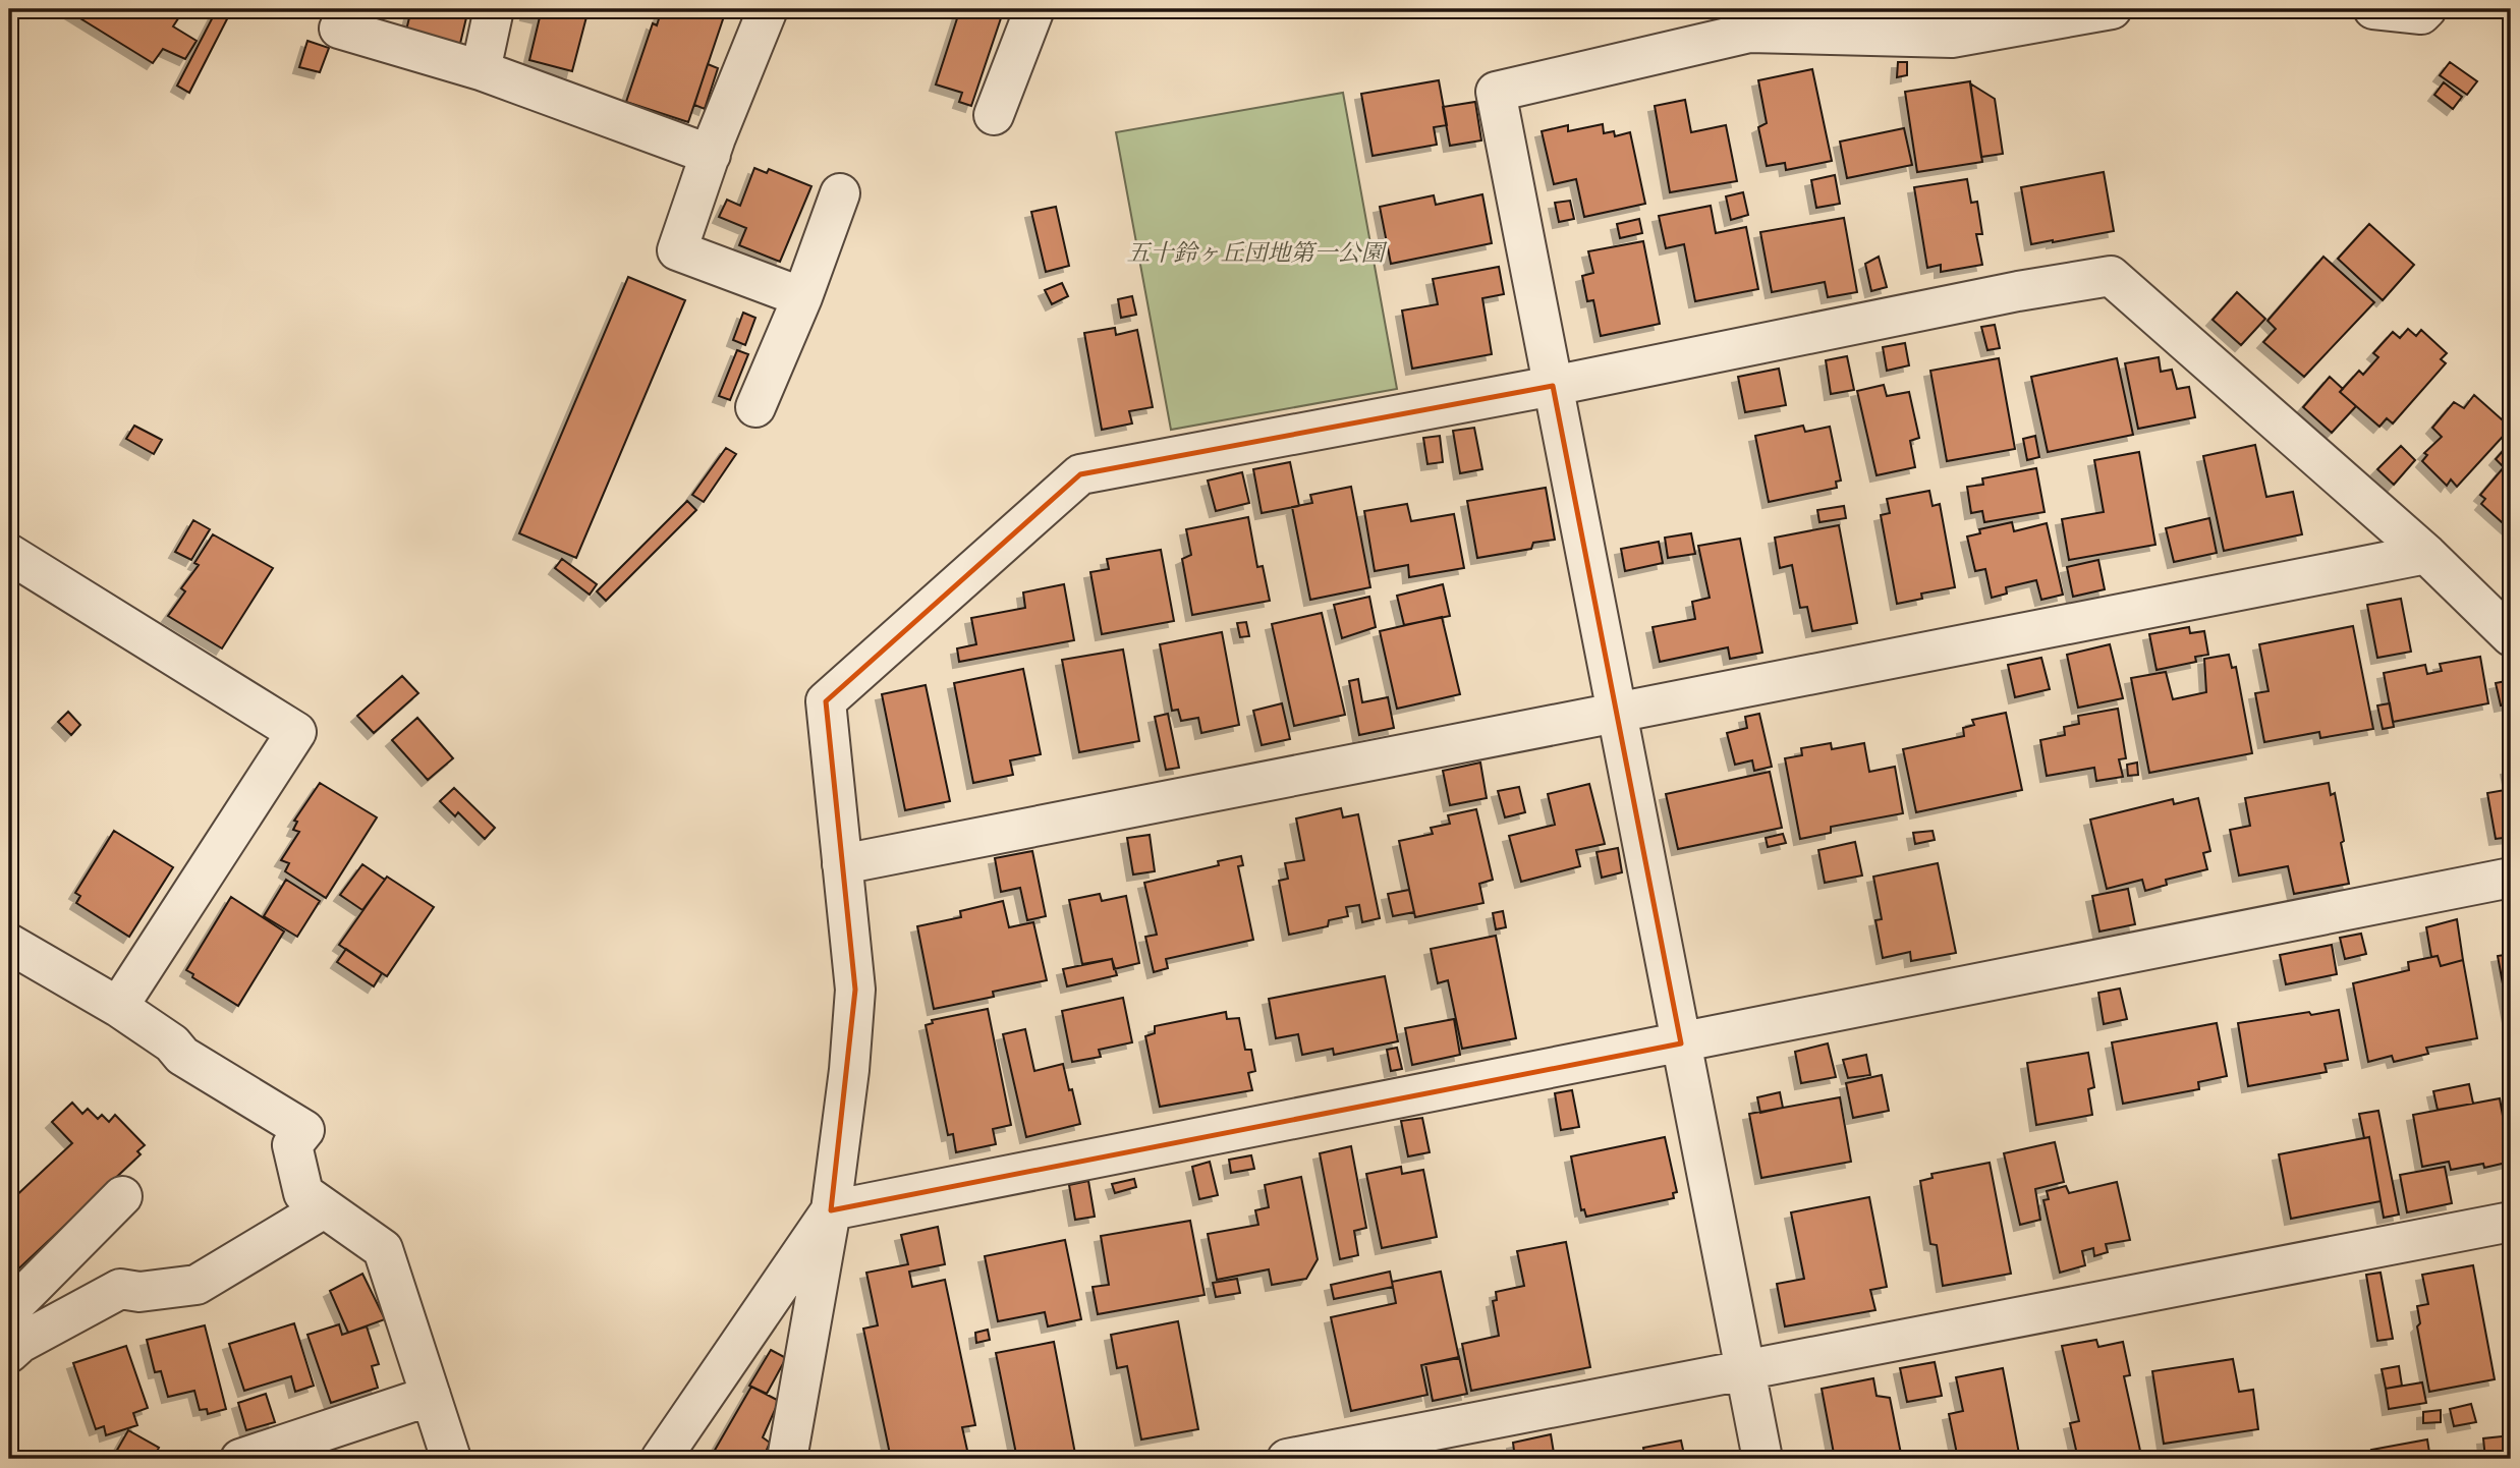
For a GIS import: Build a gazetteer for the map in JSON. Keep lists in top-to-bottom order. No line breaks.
{"parks":["五十鈴ヶ丘団地第一公園"]}
